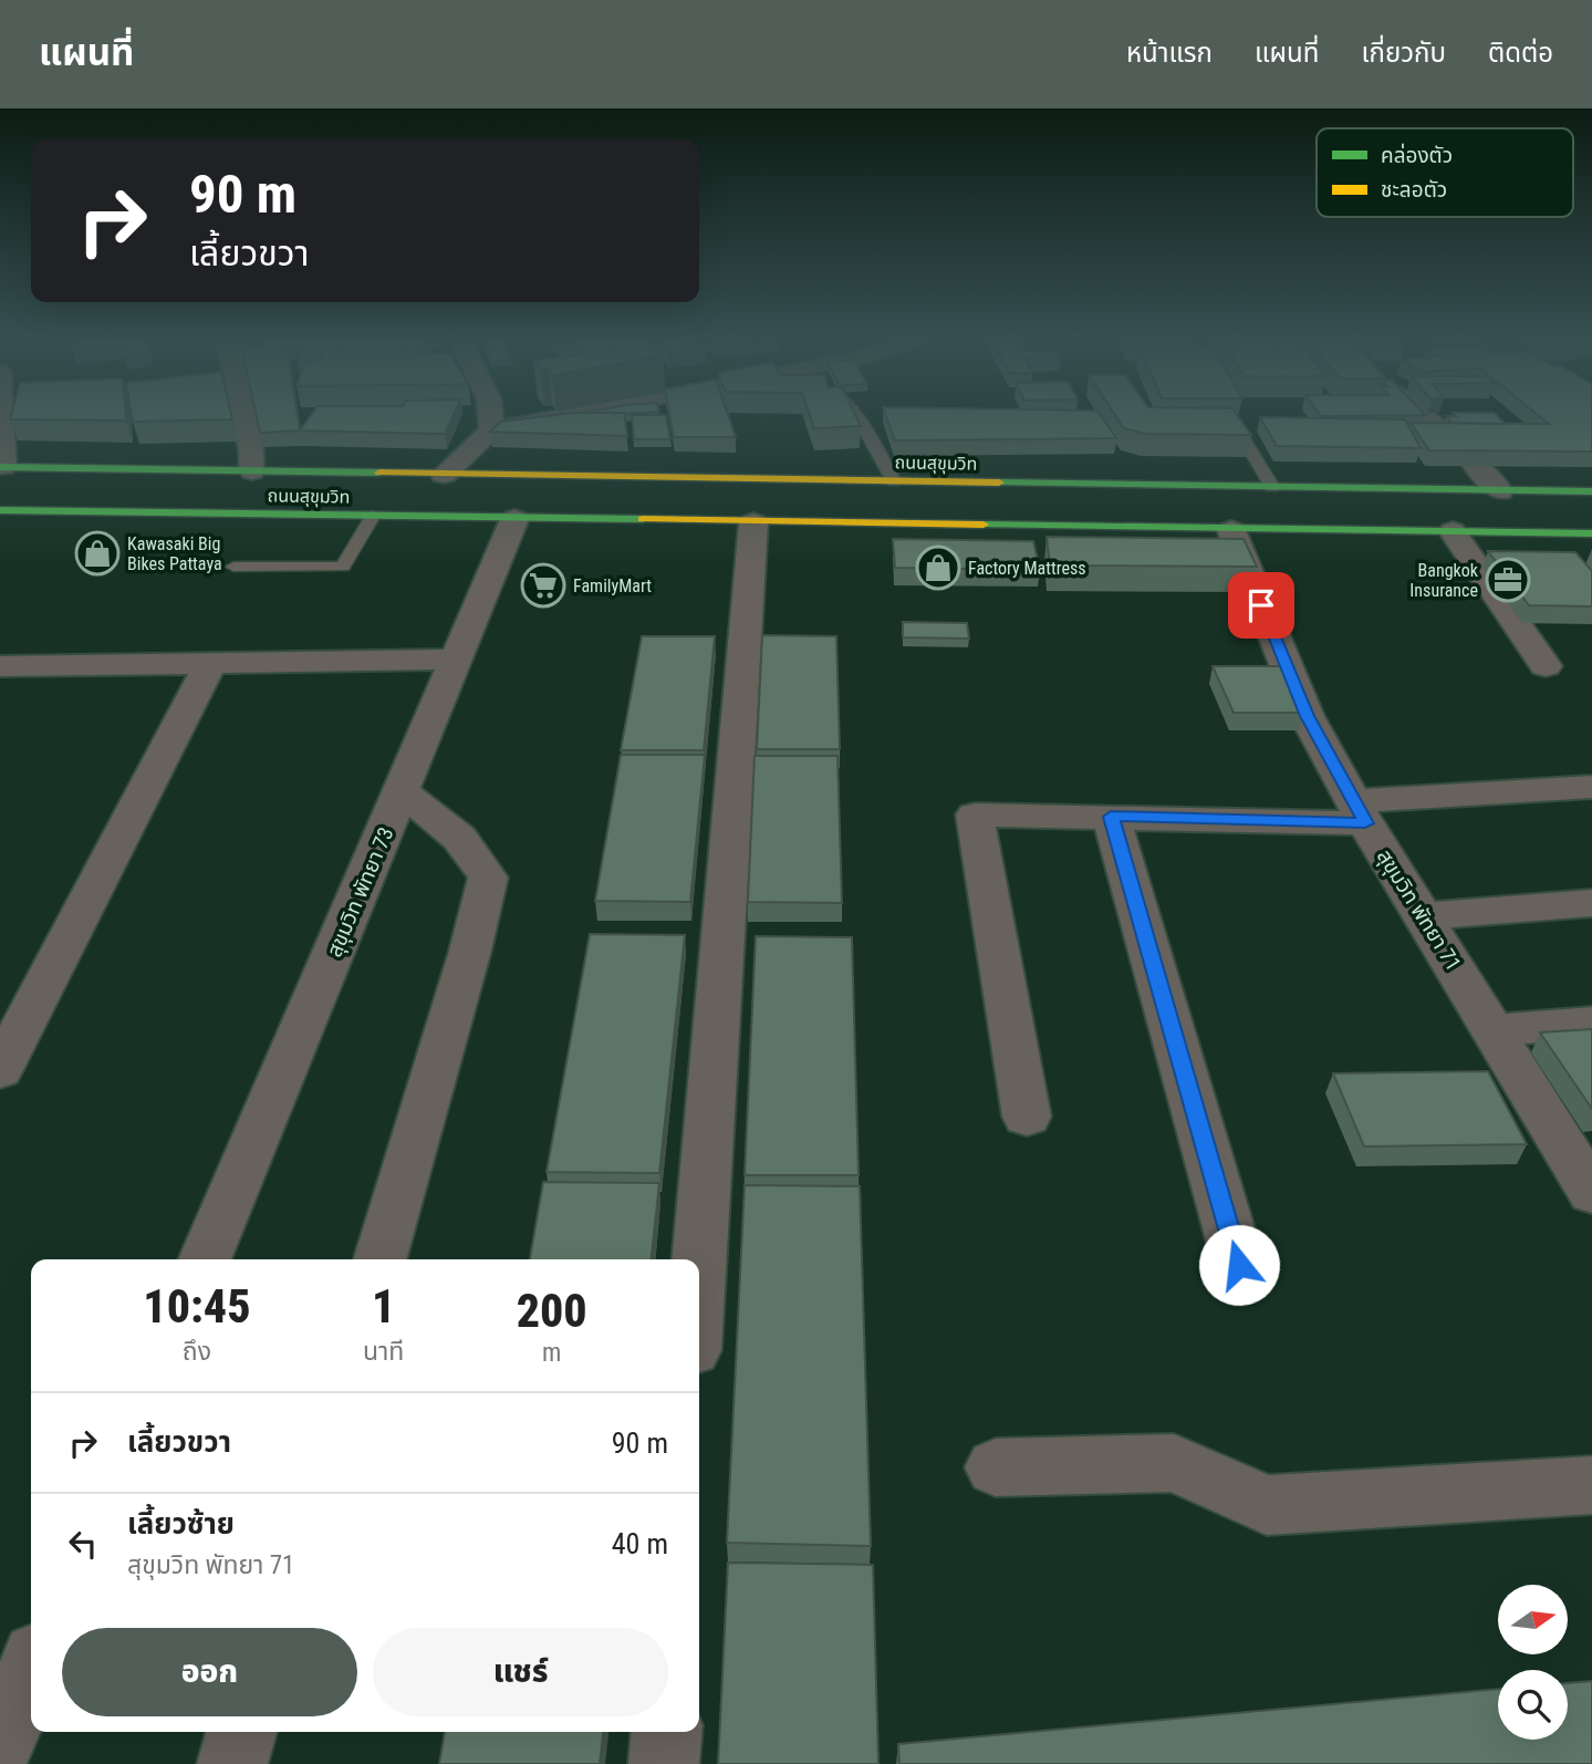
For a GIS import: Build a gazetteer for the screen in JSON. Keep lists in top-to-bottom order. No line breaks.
{"streets":{"highway":["ถนนสุขุมวิท"],"street":["สุขุมวิท พัทยา 73","สุขุมวิท พัทยา 71"]},"crossings":[["ถนนสุขุมวิท","สุขุมวิท พัทยา 73"],["ถนนสุขุมวิท","สุขุมวิท พัทยา 71"]],"places":{"shop":["Kawasaki Big Bikes Pattaya","Factory Mattress"],"office":["Bangkok Insurance"],"supermarket":["FamilyMart"]},"legend":["คล่องตัว","ชะลอตัว"],"north":"right","page":{"header":"แผนที่","nav":["หน้าแรก","แผนที่","เกี่ยวกับ","ติดต่อ"],"turn":["90 m","เลี้ยวขวา"],"eta":["10:45","ถึง","1","นาที","200","m"],"list":[{"name":"เลี้ยวขวา","value":"90 m"},{"name":"เลี้ยวซ้าย","note":"สุขุมวิท พัทยา 71","value":"40 m"}],"buttons":["ออก","แชร์"]}}
